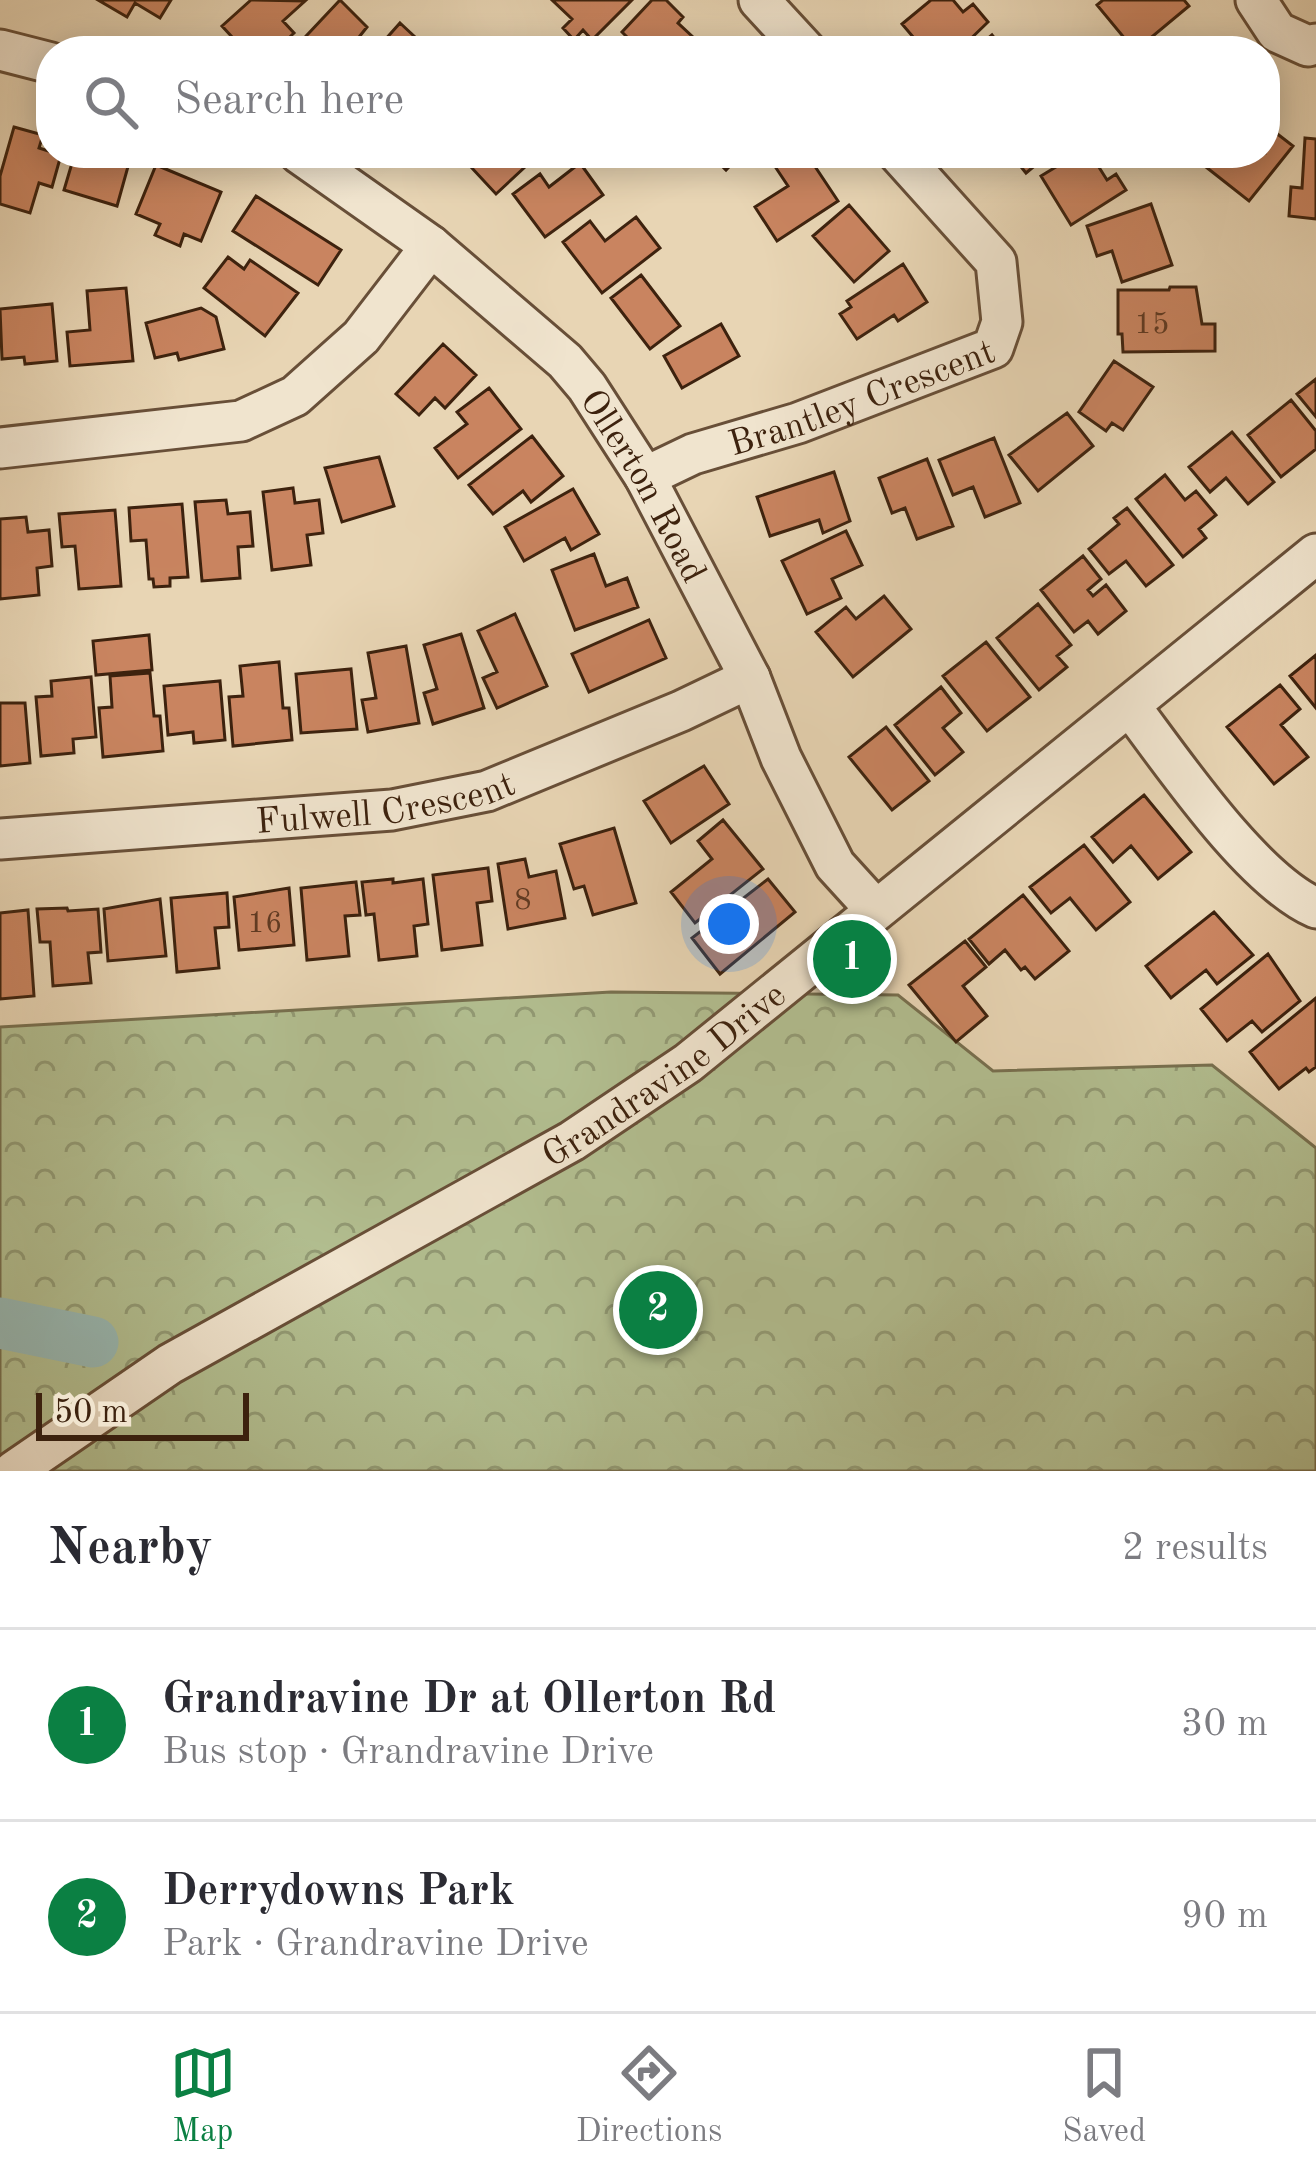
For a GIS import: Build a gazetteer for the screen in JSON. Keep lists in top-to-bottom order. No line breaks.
{"streets":{"street":["Brantley Crescent","Ollerton Road","Fulwell Crescent","Grandravine Drive"]},"crossings":[["Brantley Crescent","Ollerton Road"],["Ollerton Road","Fulwell Crescent"],["Ollerton Road","Grandravine Drive"]],"house_numbers":["15","8","16"],"scale_bar":"50 m","page":{"search":"Search here","pins":["1","2"],"scale":"50 m","heading":["Nearby","2 results"],"list":[{"mark":"1","name":"Grandravine Dr at Ollerton Rd","note":"Bus stop · Grandravine Drive","value":"30 m"},{"mark":"2","name":"Derrydowns Park","note":"Park · Grandravine Drive","value":"90 m"}],"nav":["Map","Directions","Saved"]}}
